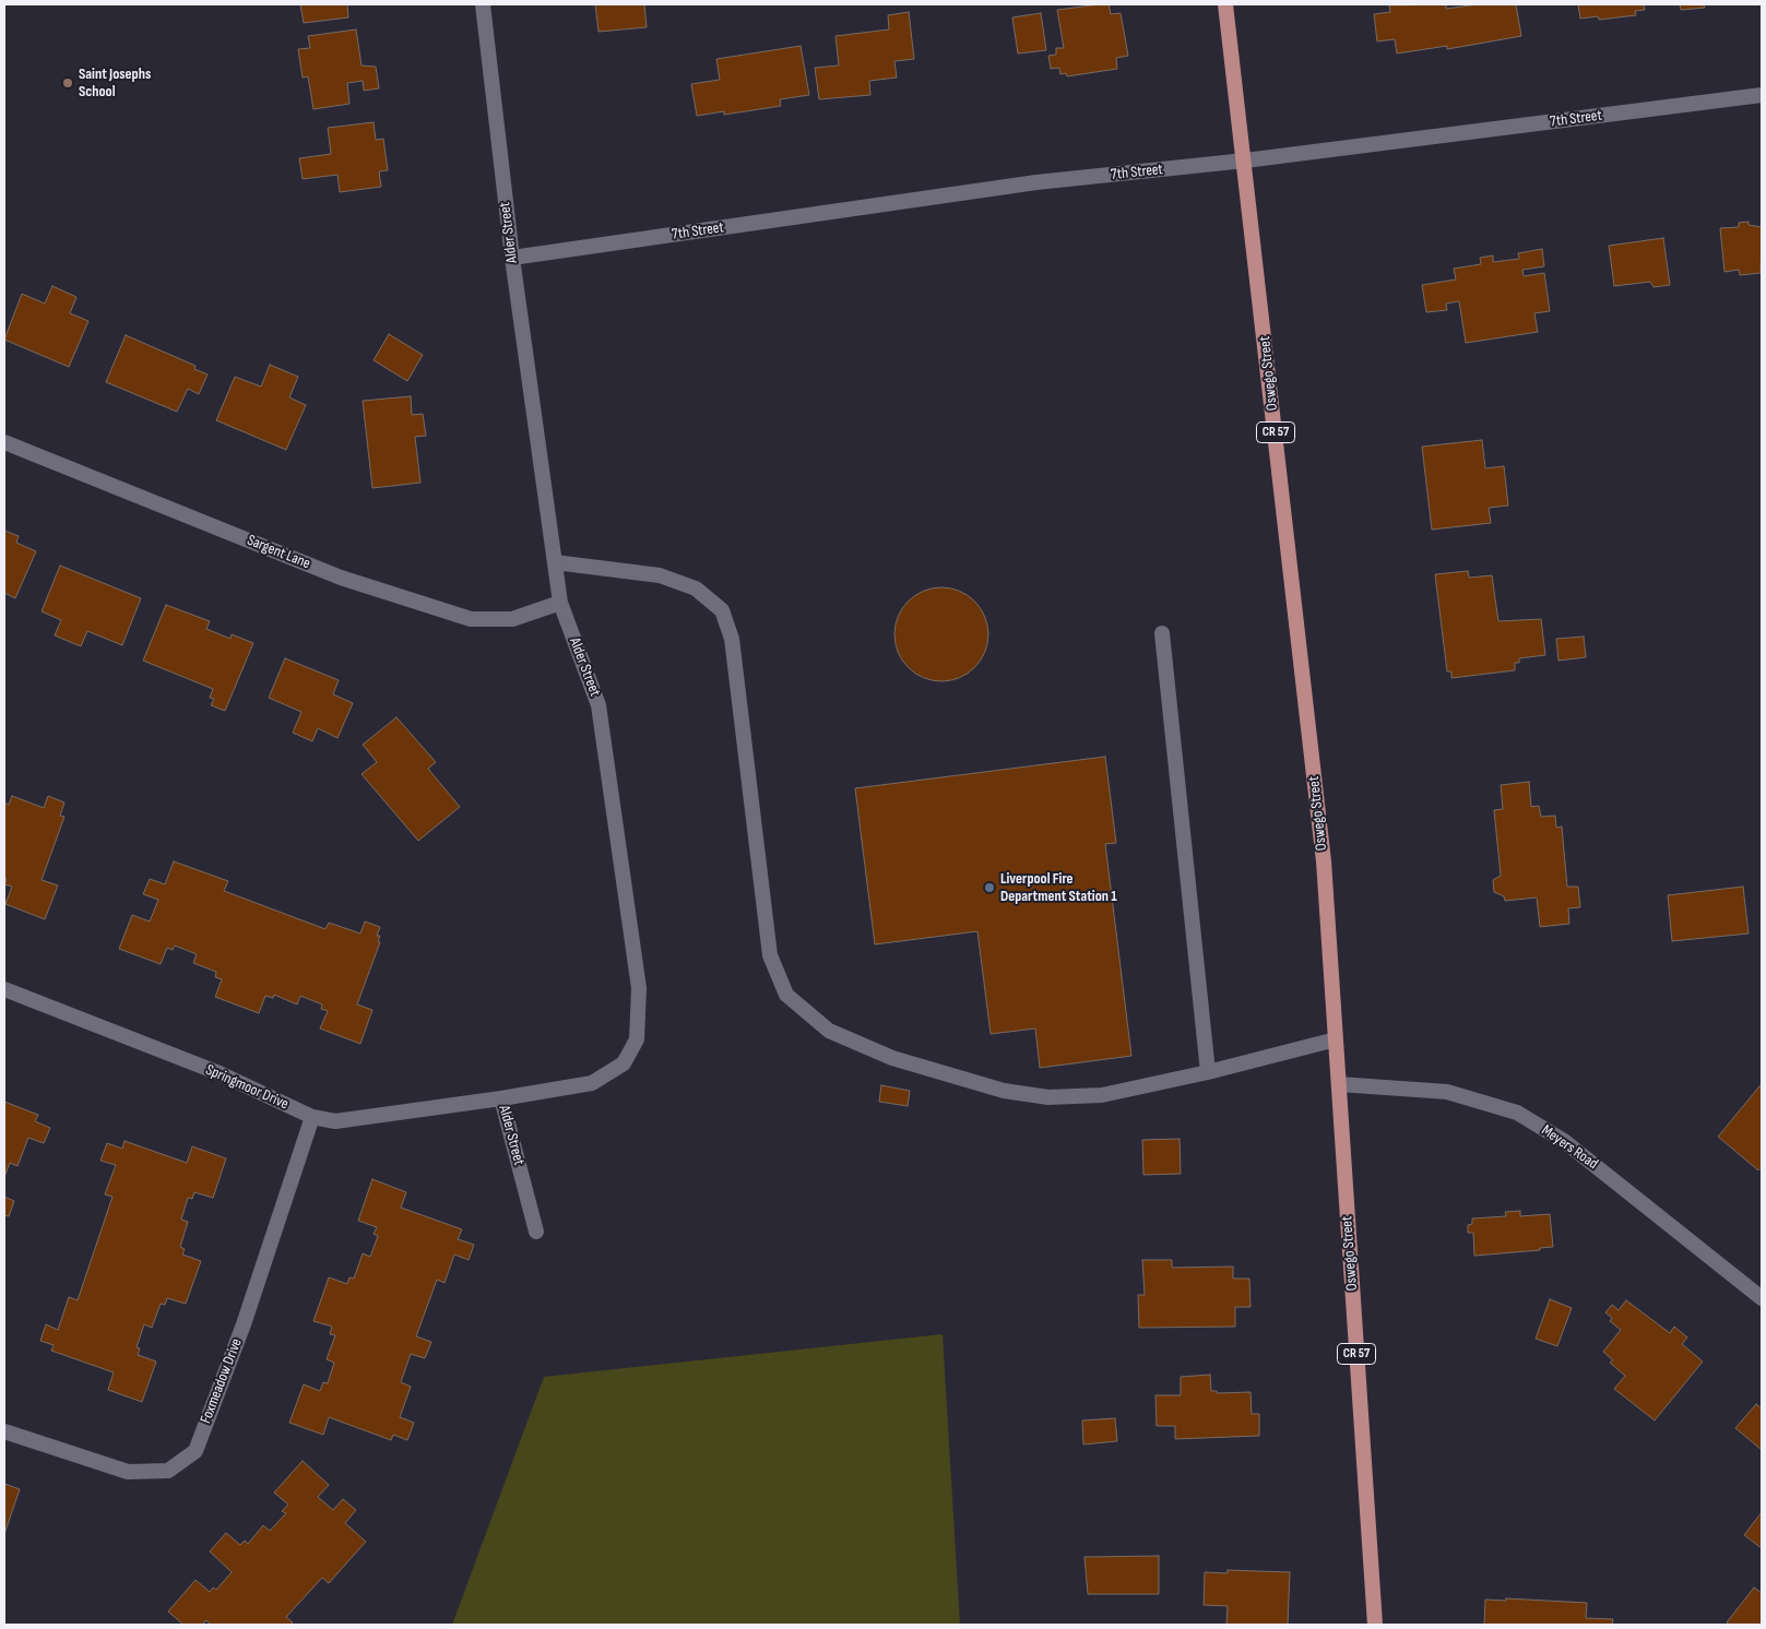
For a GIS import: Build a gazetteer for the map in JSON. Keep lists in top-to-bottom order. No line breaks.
{"streets":{"main road":["Oswego Street","CR 57"],"street":["7th Street","Alder Street","Sargent Lane","Springmoor Drive","Meyers Road","Foxmeadow Drive"]},"crossings":[["7th Street","Alder Street"],["7th Street","Oswego Street"],["Alder Street","Sargent Lane"],["Alder Street","Springmoor Drive"],["Oswego Street","Meyers Road"],["Springmoor Drive","Foxmeadow Drive"]],"places":["Saint Josephs School","Liverpool Fire Department Station 1"]}
